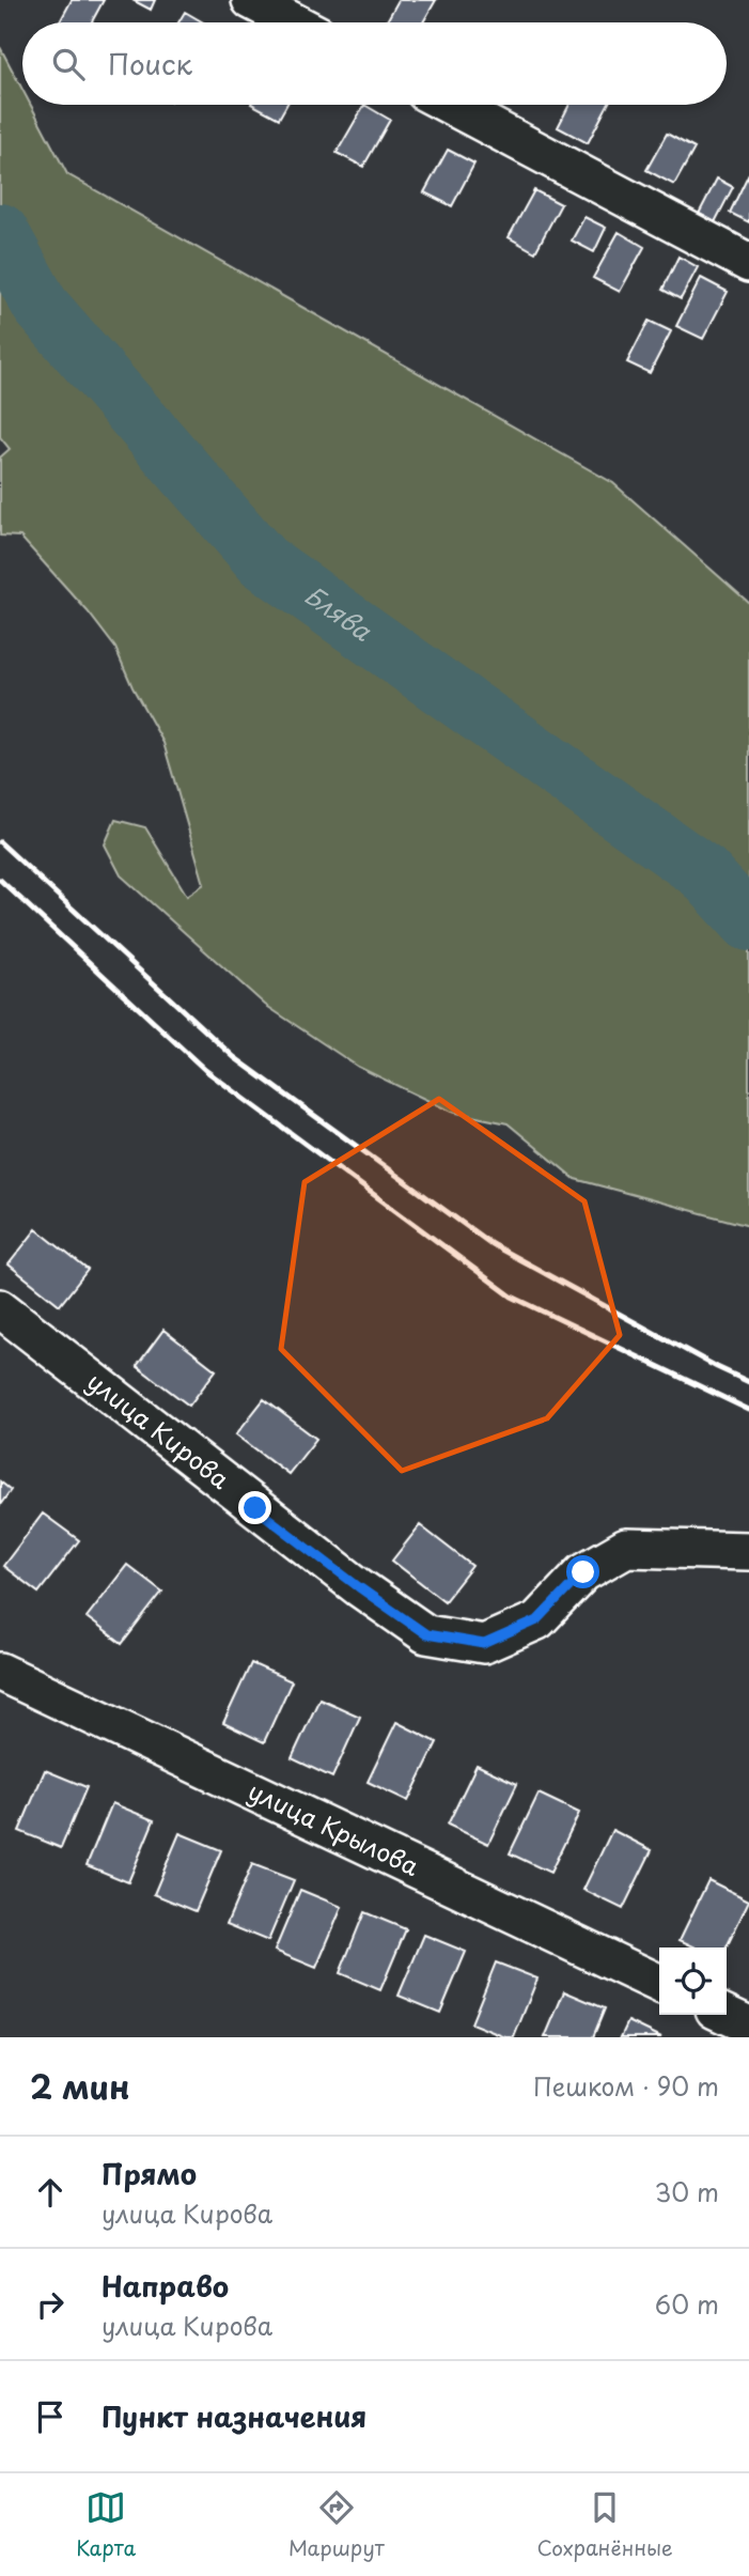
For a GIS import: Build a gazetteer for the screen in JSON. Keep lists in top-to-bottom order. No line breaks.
{"streets":{"street":["улица Кирова","улица Крылова"]},"water":["Блява"],"page":{"search":"Поиск","heading":["2 мин","Пешком · 90 m"],"list":[["Прямо","улица Кирова","30 m"],["Направо","улица Кирова","60 m"],"Пункт назначения"],"nav":["Карта","Маршрут","Сохранённые"]}}
